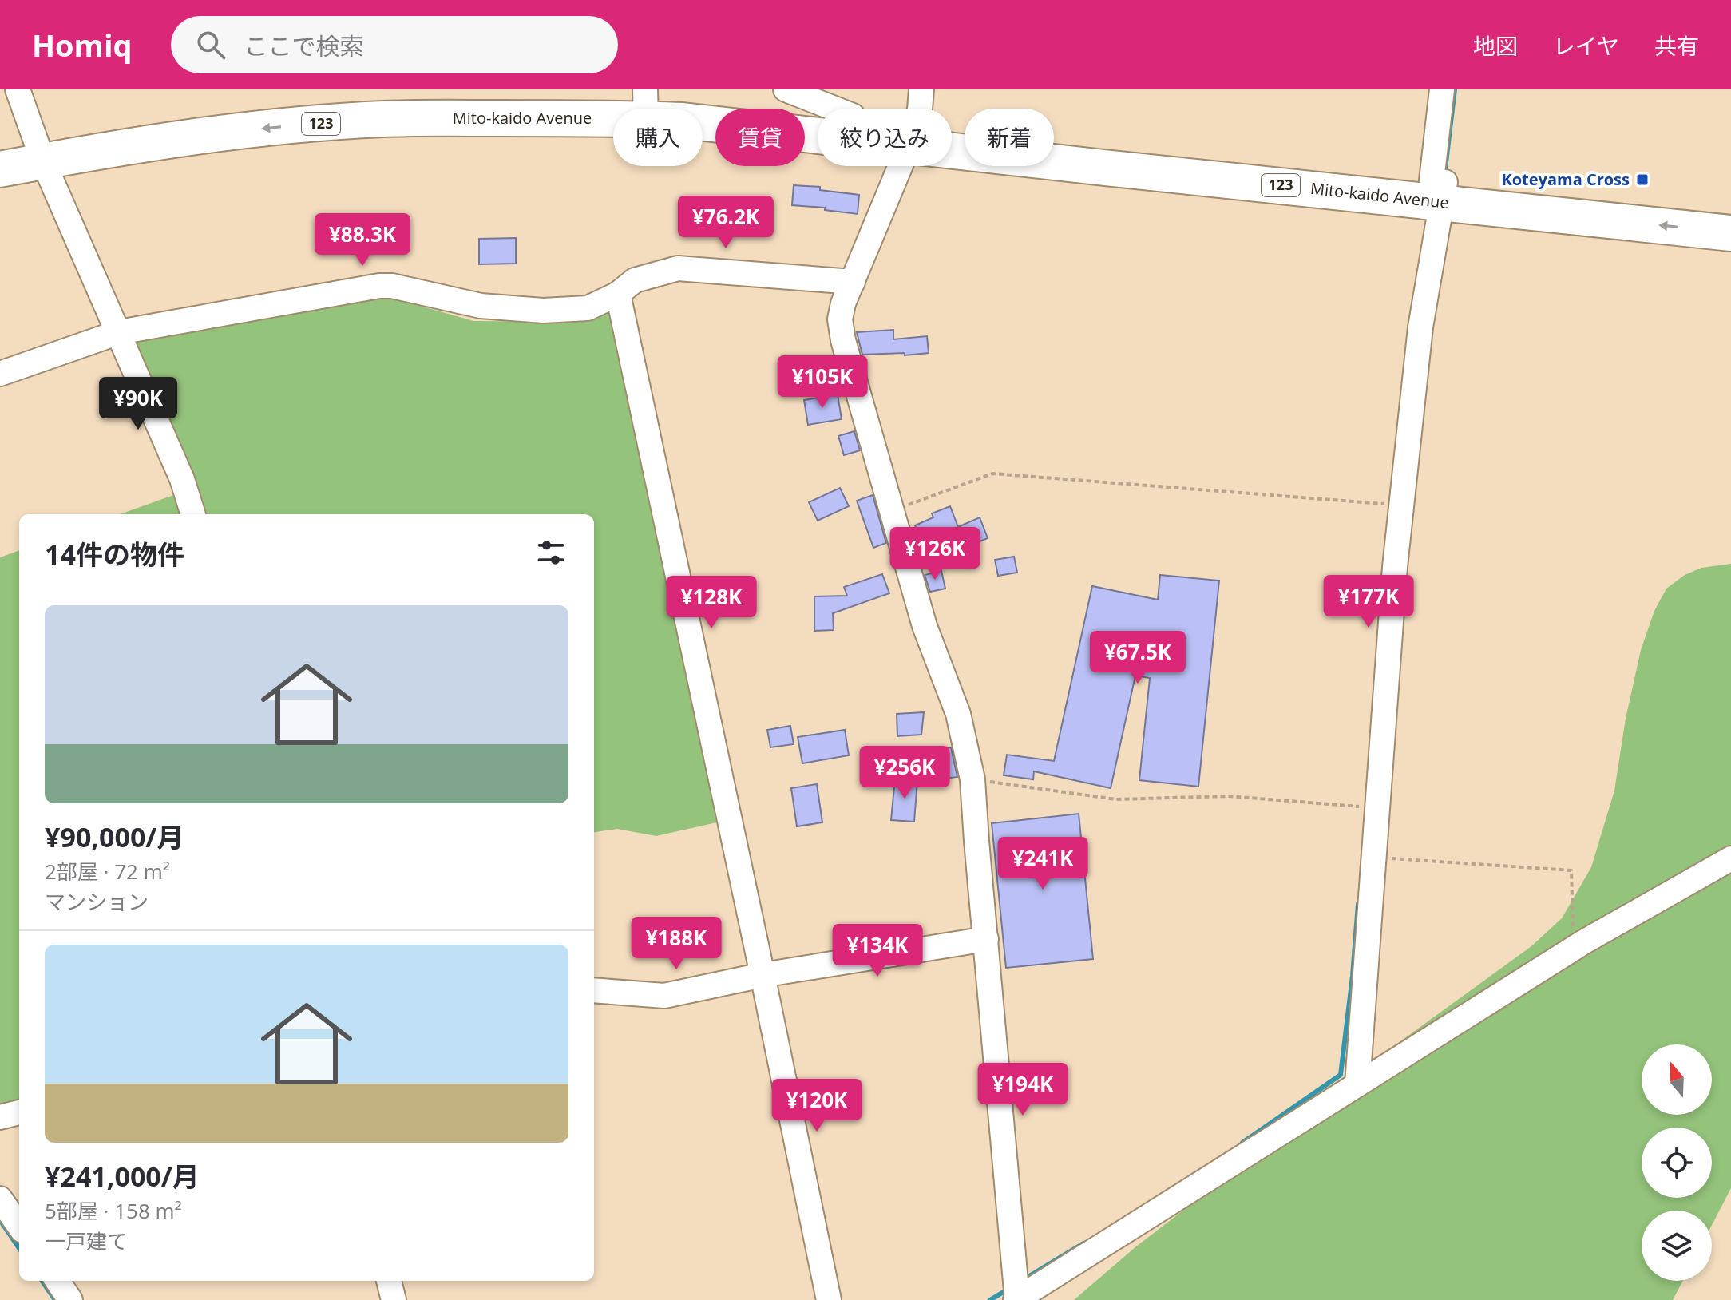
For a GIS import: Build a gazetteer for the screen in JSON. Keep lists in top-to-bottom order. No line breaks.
{"streets":{"highway":["Mito-kaido Avenue","123"]},"places":{"transit":["Koteyama Cross"]},"north":"top","page":{"header":"Homiq","search":"ここで検索","nav":["地図","レイヤ","共有"],"chip":["購入","賃貸","絞り込み","新着"],"price":["¥76.2K","¥88.3K","¥105K","¥90K","¥126K","¥177K","¥128K","¥67.5K","¥256K","¥241K","¥188K","¥134K","¥194K","¥120K"],"heading":"14件の物件","list":[{"name":"¥90,000/月","note":"2部屋 · 72 m² · マンション"},{"name":"¥241,000/月","note":"5部屋 · 158 m² · 一戸建て"}]}}
